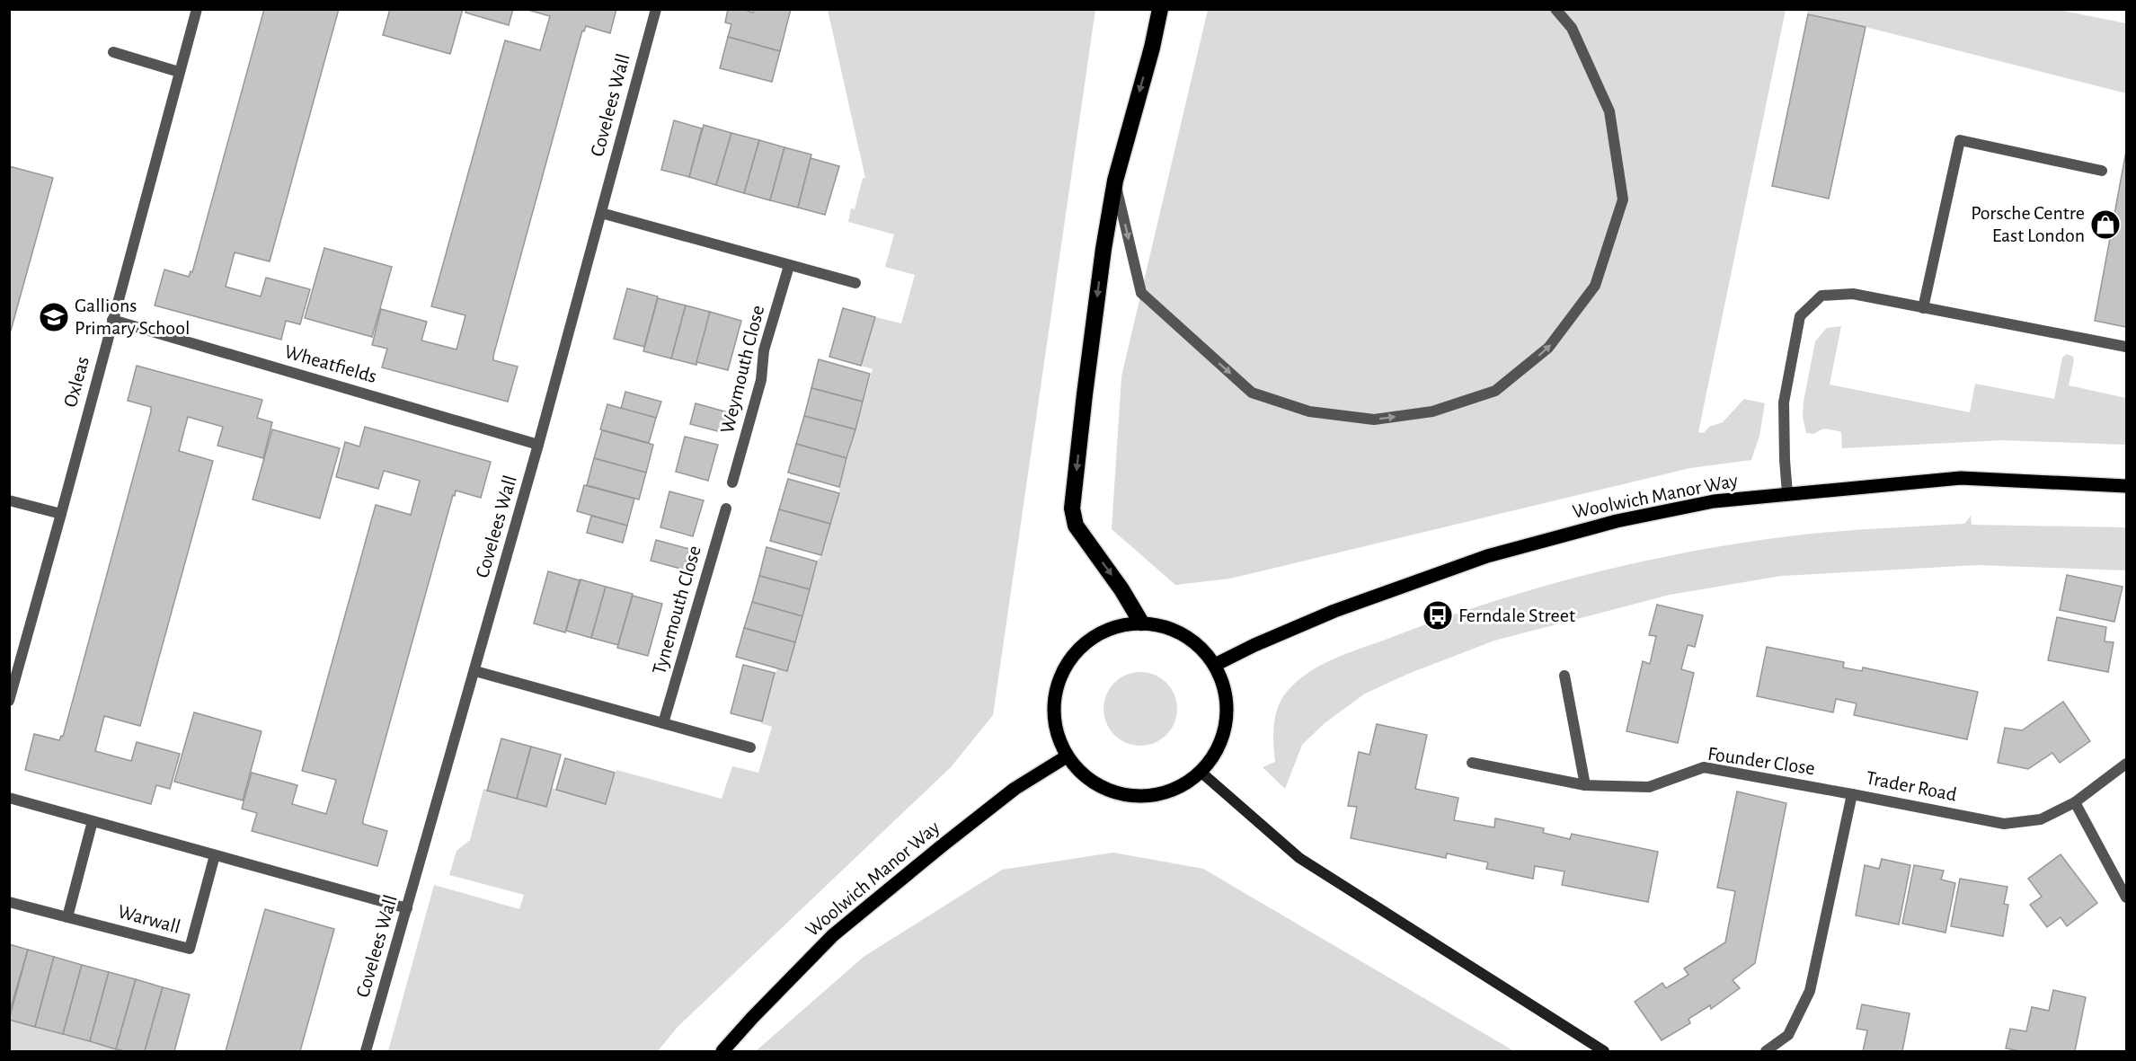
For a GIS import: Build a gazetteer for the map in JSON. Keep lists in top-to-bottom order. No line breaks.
{"streets":{"main road":["Woolwich Manor Way"],"street":["Covelees Wall","Wheatfields","Weymouth Close","Oxleas","Tynemouth Close","Founder Close","Trader Road","Warwall"]},"crossings":[["Covelees Wall","Wheatfields"],["Wheatfields","Oxleas"],["Founder Close","Trader Road"]],"places":{"shop":["Porsche Centre East London"],"school or university":["Gallions Primary School"],"bus stop":["Ferndale Street"]}}
